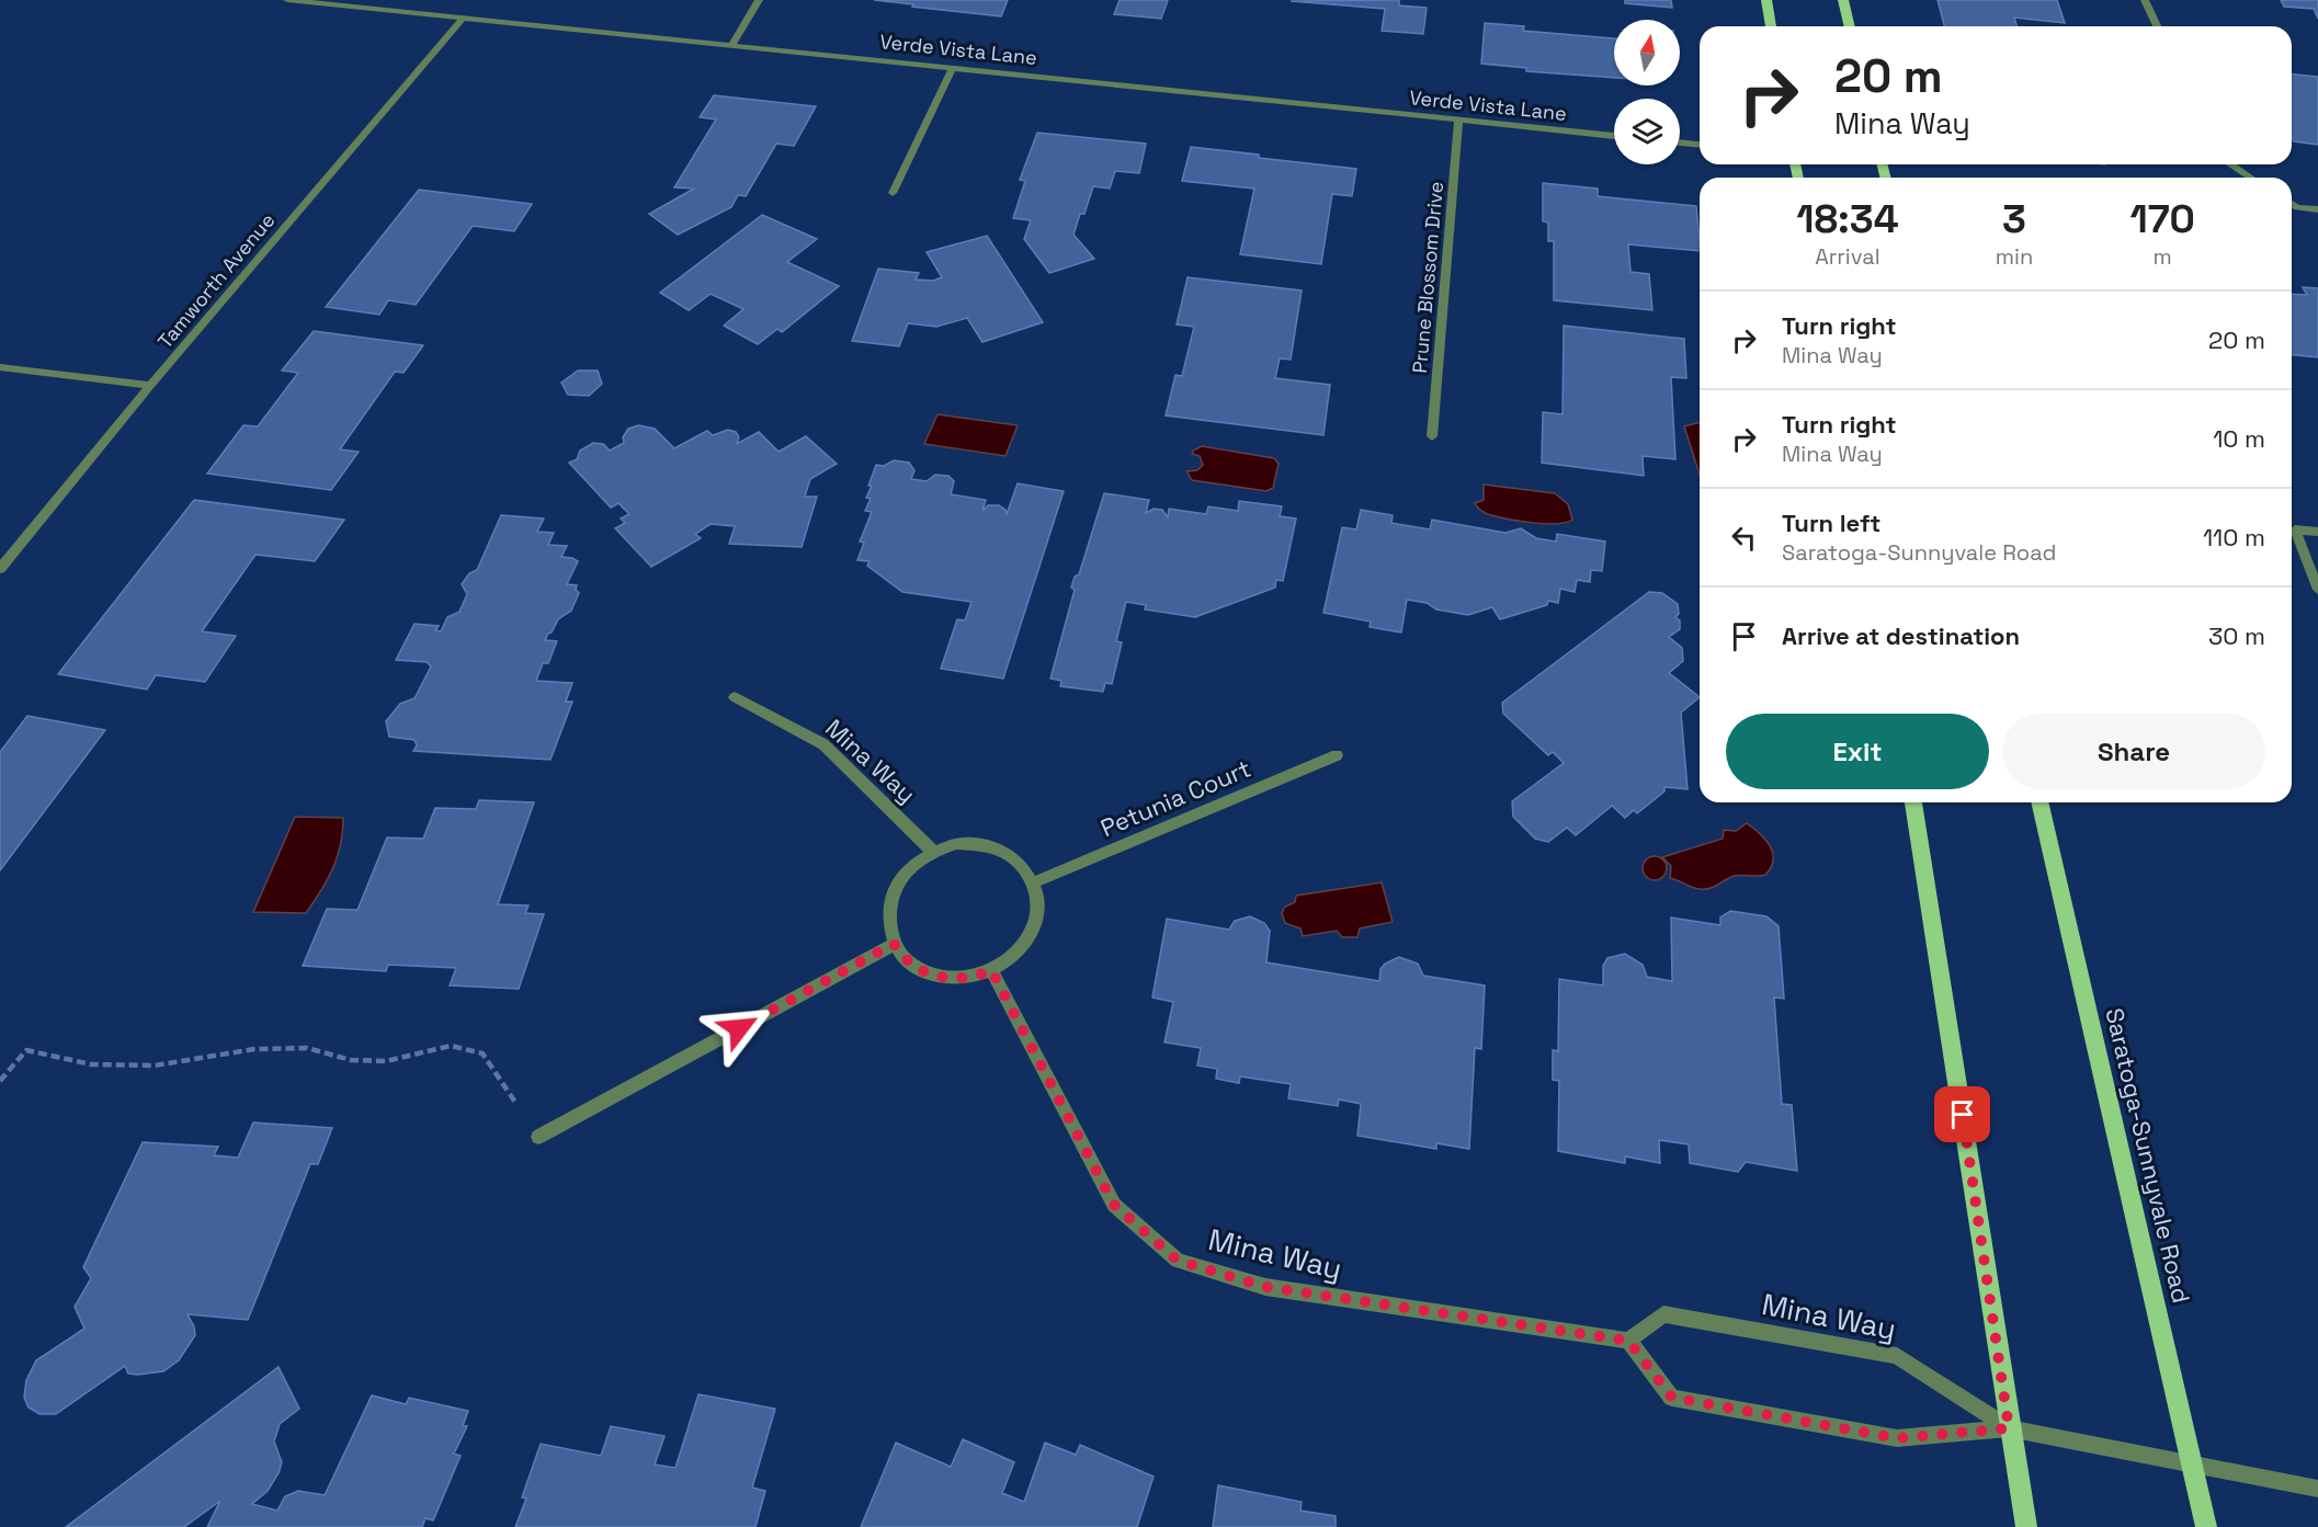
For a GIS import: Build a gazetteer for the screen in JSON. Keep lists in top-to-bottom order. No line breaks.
{"streets":{"main road":["Saratoga-Sunnyvale Road"],"street":["Verde Vista Lane","Prune Blossom Drive","Tamworth Avenue","Mina Way","Petunia Court"]},"crossings":[["Verde Vista Lane","Prune Blossom Drive"],["Verde Vista Lane","Tamworth Avenue"],["Mina Way","Petunia Court"],["Mina Way","Saratoga-Sunnyvale Road"]],"north":"top","page":{"turn":["20 m","Mina Way"],"eta":["18:34","Arrival","3","min","170","m"],"list":[{"name":"Turn right","note":"Mina Way","value":"20 m"},{"name":"Turn right","note":"Mina Way","value":"10 m"},{"name":"Turn left","note":"Saratoga-Sunnyvale Road","value":"110 m"},{"name":"Arrive at destination","value":"30 m"}],"buttons":["Exit","Share"]}}
